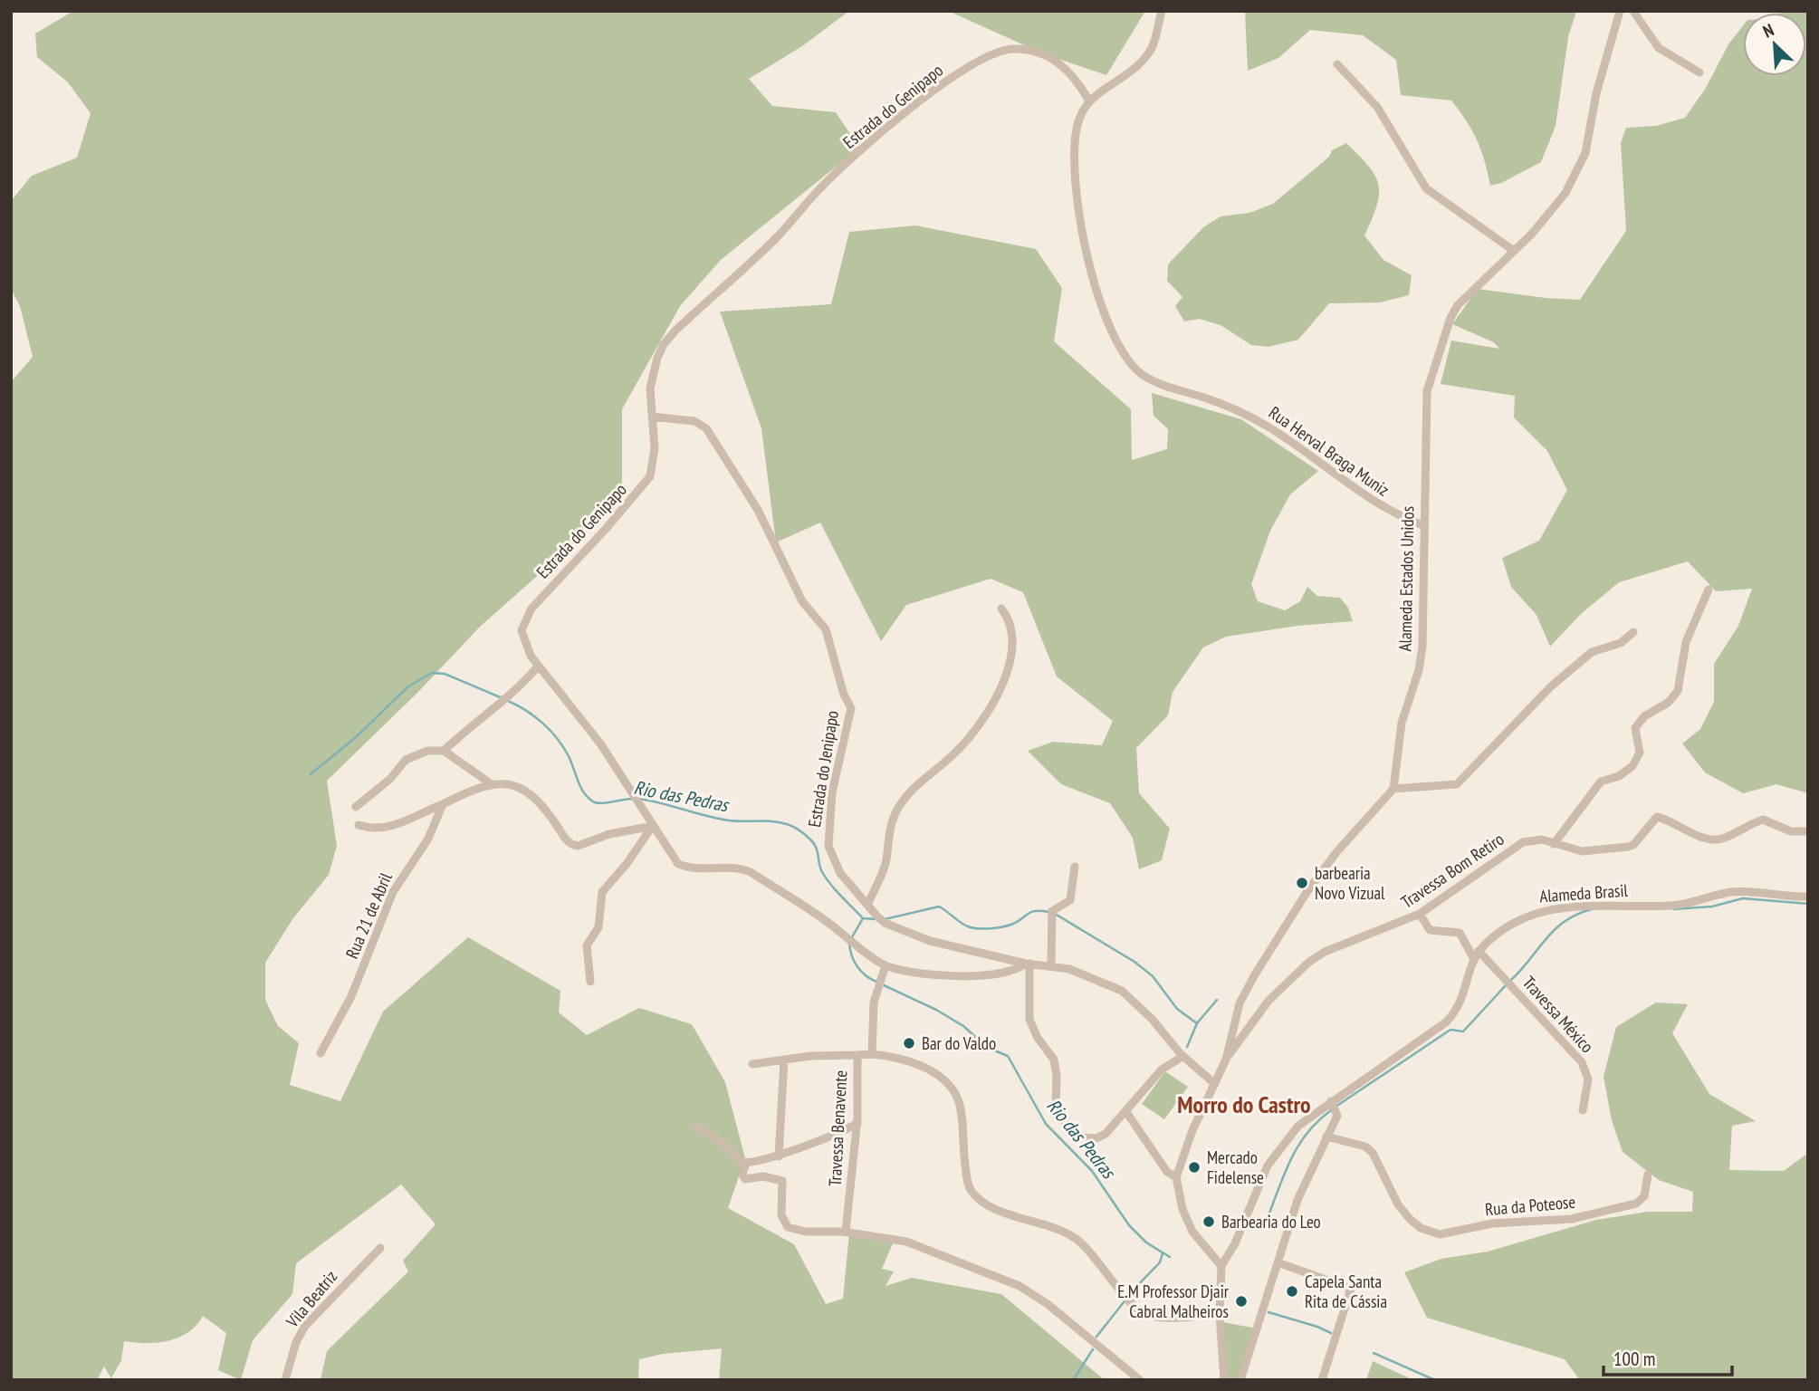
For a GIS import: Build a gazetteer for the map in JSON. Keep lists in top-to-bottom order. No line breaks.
{"streets":{"street":["Estrada do Genipapo","Rua Herval Braga Muniz","Alameda Estados Unidos","Estrada do Jenipapo","Travessa Bom Retiro","Alameda Brasil","Rua 21 de Abril","Travessa México","Travessa Benavente","Rua da Poteose","Vila Beatriz"]},"crossings":[["Estrada do Genipapo","Rua Herval Braga Muniz"],["Estrada do Genipapo","Estrada do Jenipapo"],["Rua Herval Braga Muniz","Alameda Estados Unidos"],["Alameda Brasil","Travessa México"],["Alameda Brasil","Travessa Benavente"]],"districts":["Morro do Castro"],"water":["Rio das Pedras"],"places":["barbearia Novo Vizual","Bar do Valdo","Mercado Fidelense","Barbearia do Leo","Capela Santa Rita de Cássia","E.M Professor Djair Cabral Malheiros"],"scale_bar":"100 m","north":"top left"}
